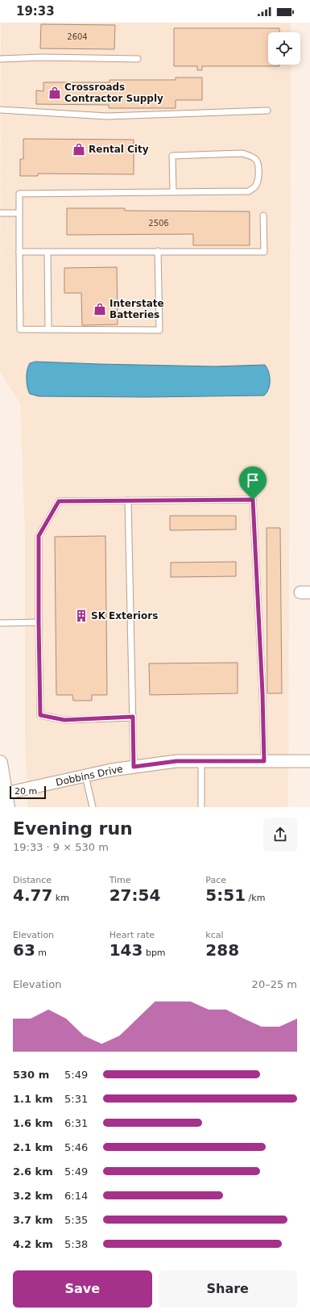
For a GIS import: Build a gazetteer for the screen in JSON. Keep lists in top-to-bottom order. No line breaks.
{"streets":{"street":["Dobbins Drive"]},"places":{"shop":["Crossroads Contractor Supply","Rental City","Interstate Batteries"],"building":["SK Exteriors"]},"house_numbers":["2604","2506"],"scale_bar":"20 m","page":{"status":"19:33","scale":"20 m","heading":["Evening run","19:33 · 9 × 530 m"],"stats":[["Distance","4.77 km"],["Time","27:54"],["Pace","5:51 /km"],["Elevation","63 m"],["Heart rate","143 bpm"],["kcal","288"]],"chart":["Elevation","20–25 m"],"list":[{"name":"530 m","note":"5:49"},{"name":"1.1 km","note":"5:31"},{"name":"1.6 km","note":"6:31"},{"name":"2.1 km","note":"5:46"},{"name":"2.6 km","note":"5:49"},{"name":"3.2 km","note":"6:14"},{"name":"3.7 km","note":"5:35"},{"name":"4.2 km","note":"5:38"}],"buttons":["Save","Share"]}}
